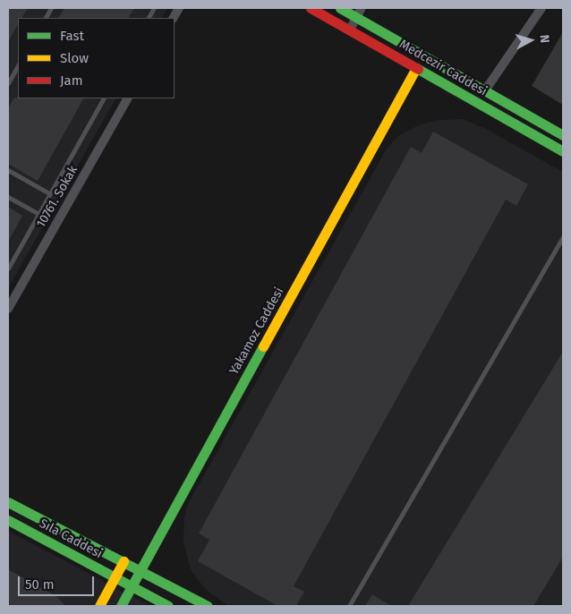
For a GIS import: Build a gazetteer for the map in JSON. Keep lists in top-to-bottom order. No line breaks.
{"streets":{"street":["Medcezir Caddesi","10761. Sokak","Yakamoz Caddesi","Sıla Caddesi"]},"crossings":[["Medcezir Caddesi","Yakamoz Caddesi"],["Yakamoz Caddesi","Sıla Caddesi"]],"legend":["Fast","Slow","Jam"],"scale_bar":"50 m","north":"right"}
